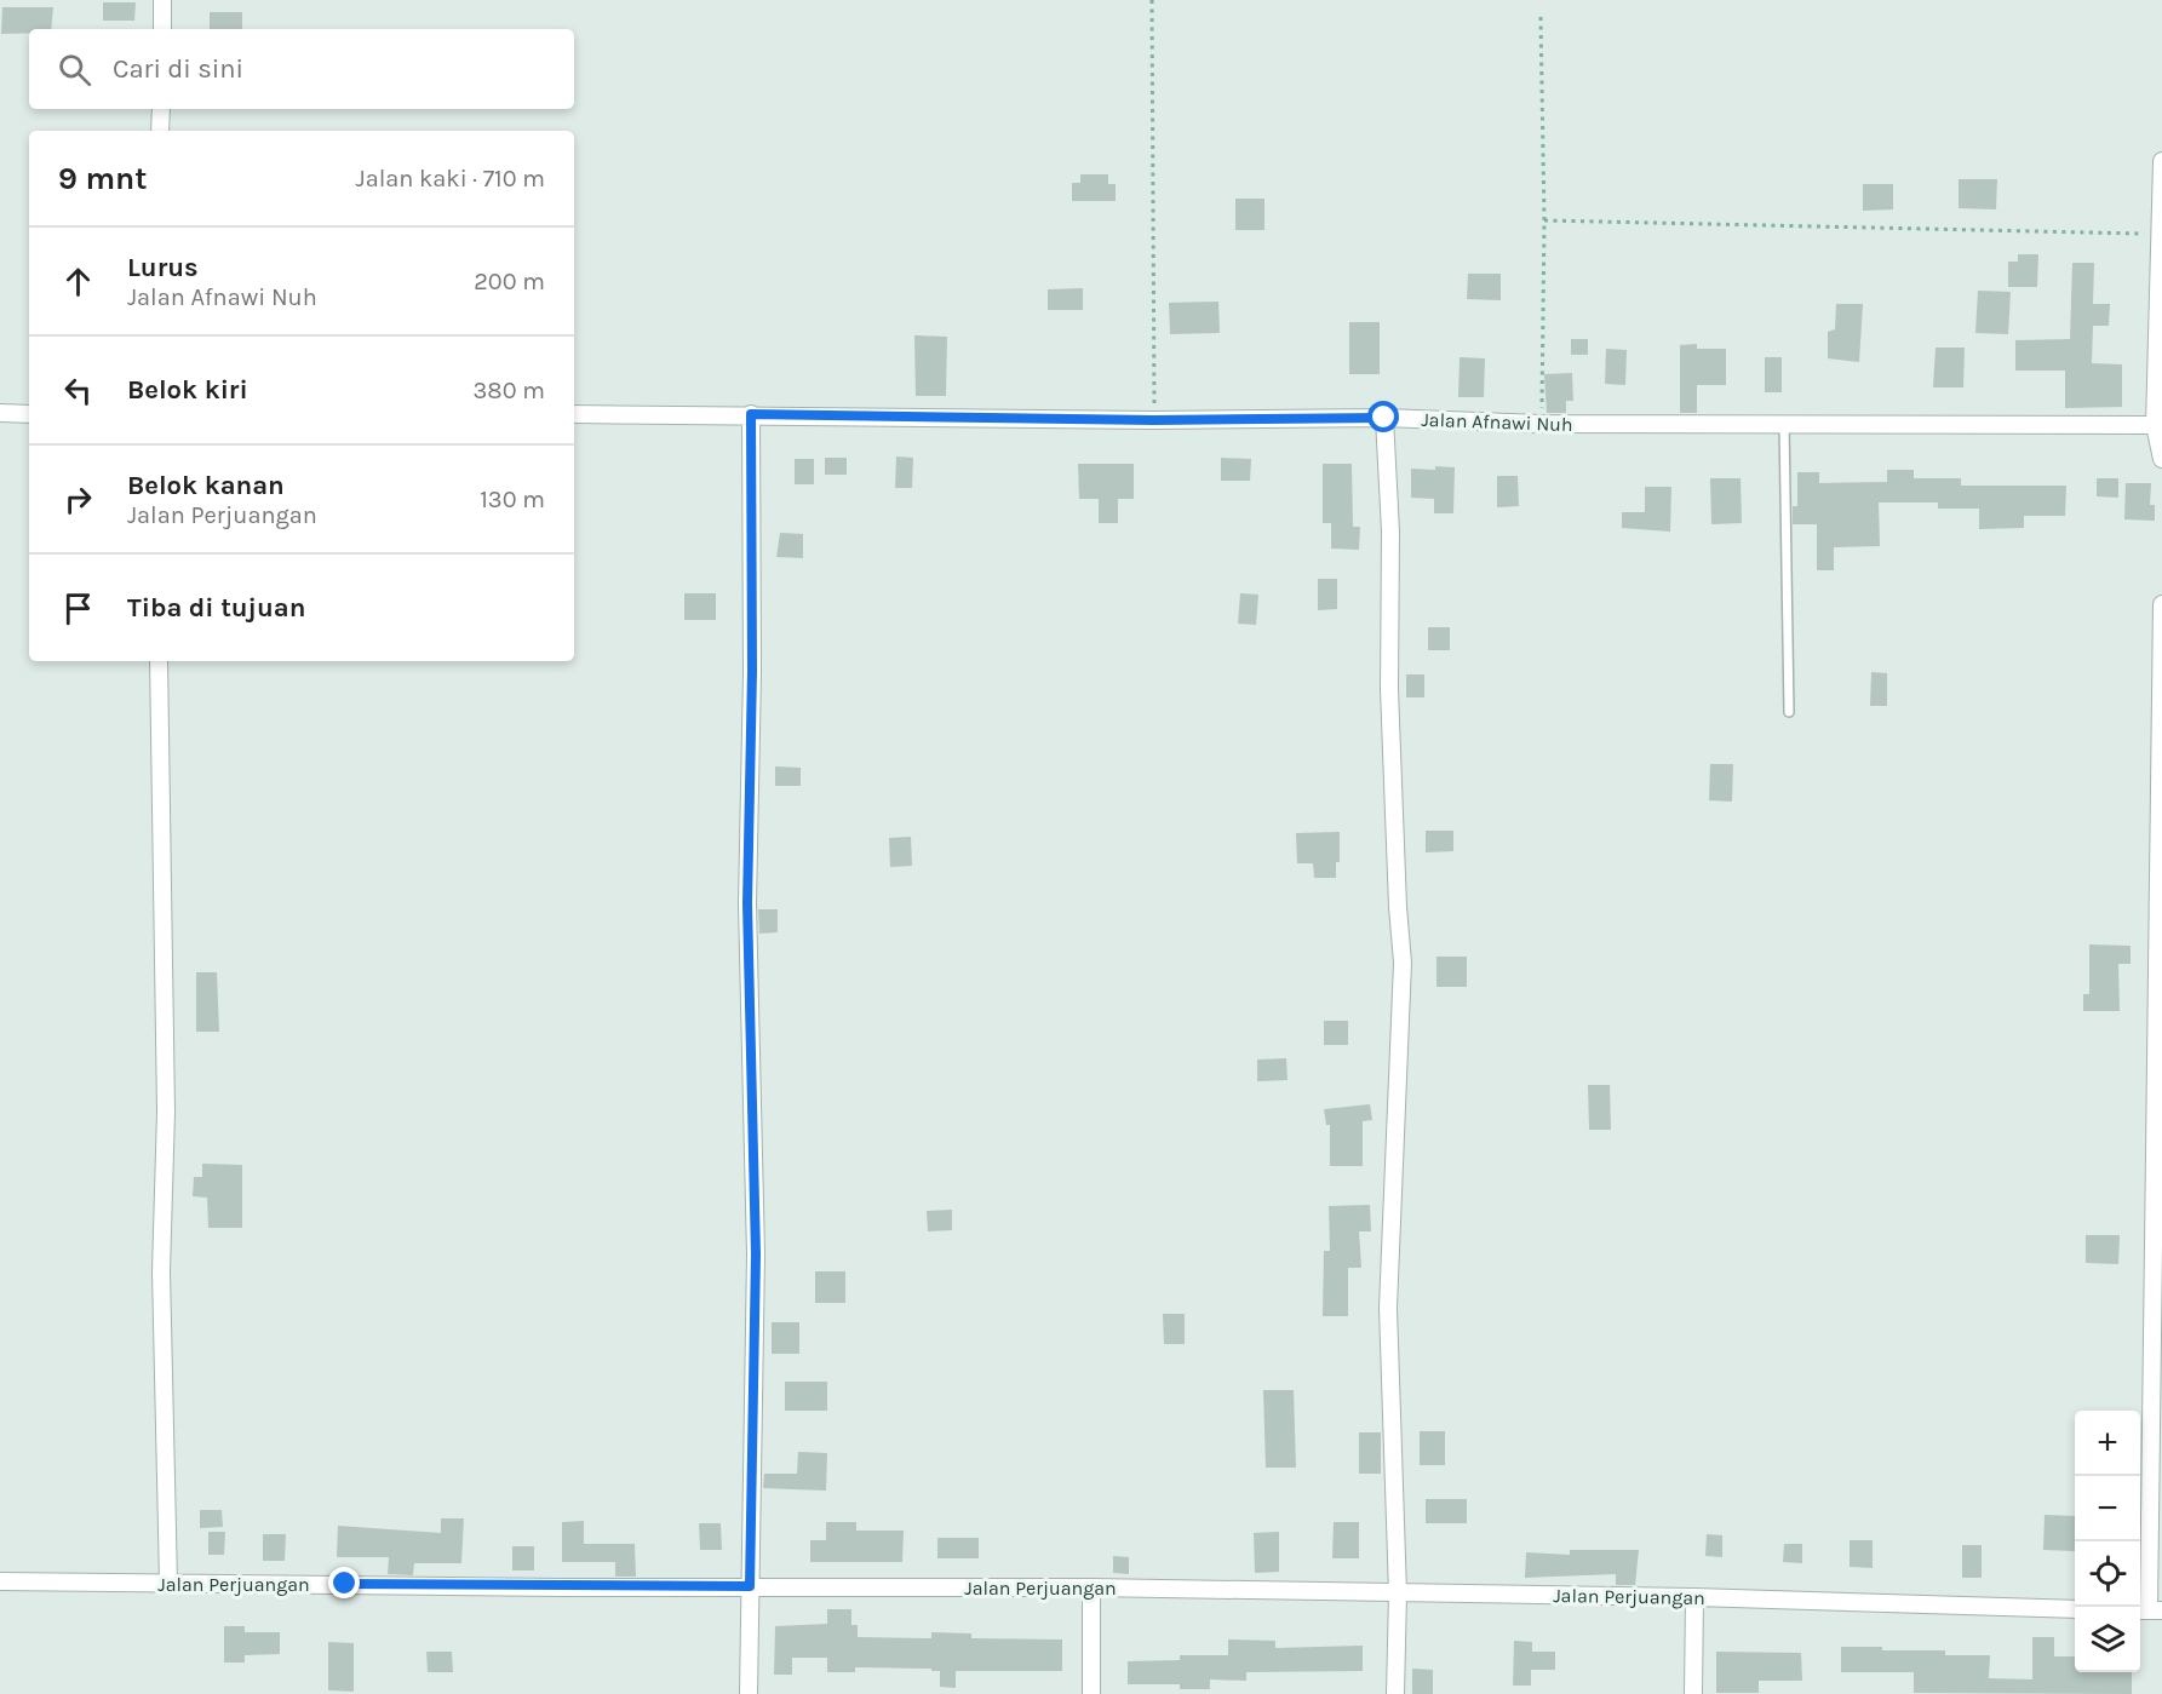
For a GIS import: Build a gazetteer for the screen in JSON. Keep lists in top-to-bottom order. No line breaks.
{"streets":{"street":["Jalan Afnawi Nuh","Jalan Perjuangan"]},"page":{"search":"Cari di sini","heading":["9 mnt","Jalan kaki · 710 m"],"list":[["Lurus","Jalan Afnawi Nuh","200 m"],["Belok kiri","380 m"],["Belok kanan","Jalan Perjuangan","130 m"],"Tiba di tujuan"],"map_buttons":["+","−"]}}
